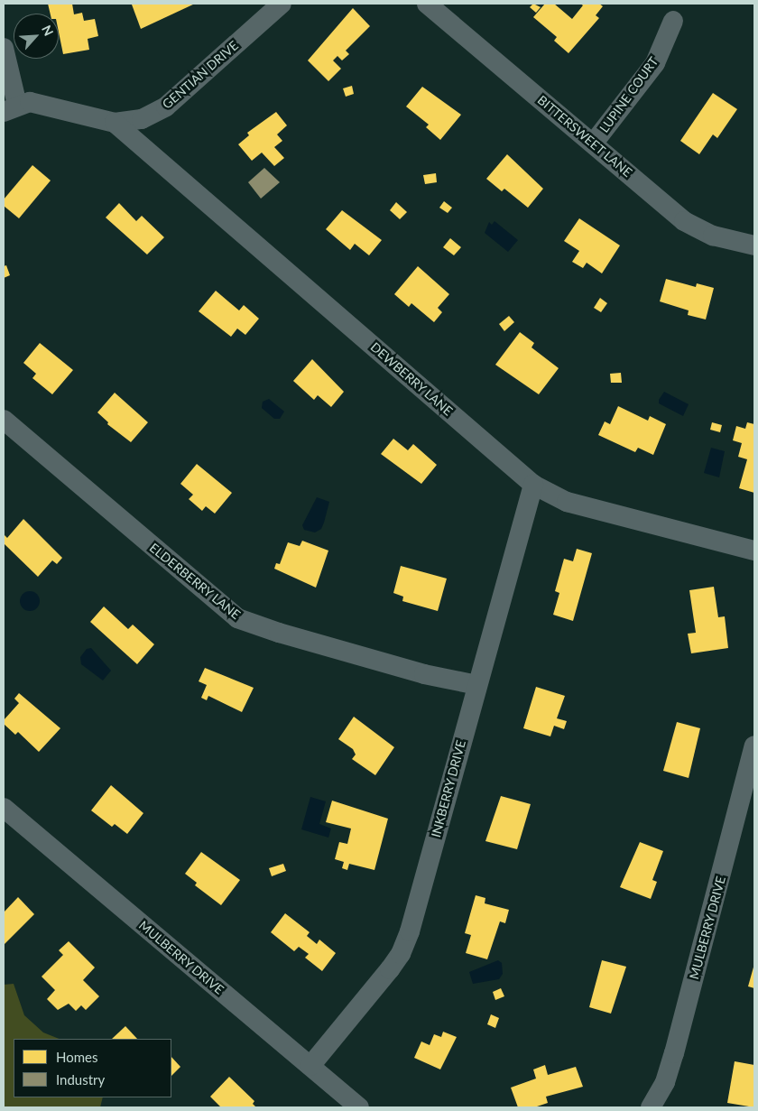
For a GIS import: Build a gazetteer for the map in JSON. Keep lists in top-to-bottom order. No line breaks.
{"streets":{"street":["GENTIAN DRIVE","LUPINE COURT","BITTERSWEET LANE","DEWBERRY LANE","ELDERBERRY LANE","INKBERRY DRIVE","MULBERRY DRIVE"]},"crossings":[["GENTIAN DRIVE","DEWBERRY LANE"],["LUPINE COURT","BITTERSWEET LANE"],["DEWBERRY LANE","INKBERRY DRIVE"],["ELDERBERRY LANE","INKBERRY DRIVE"],["INKBERRY DRIVE","MULBERRY DRIVE"]],"legend":["Homes","Industry"],"north":"top right"}
